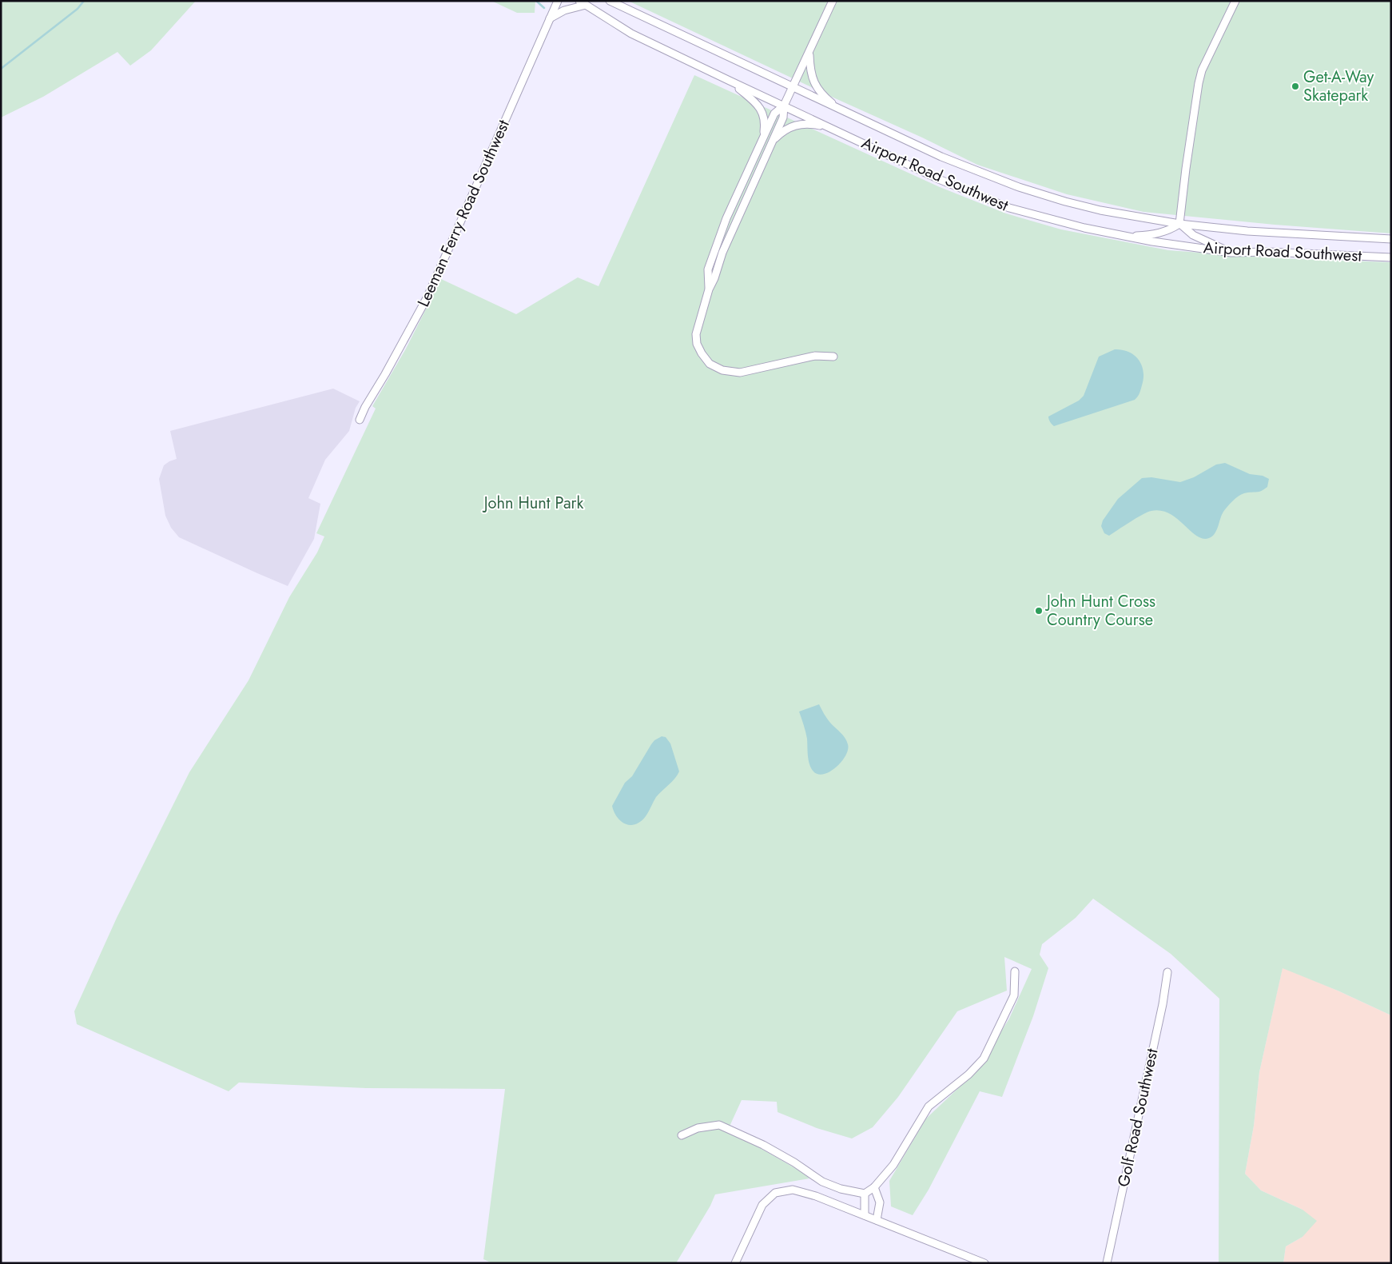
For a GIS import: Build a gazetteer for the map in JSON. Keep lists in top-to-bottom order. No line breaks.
{"streets":{"street":["Airport Road Southwest","Leeman Ferry Road Southwest","Golf Road Southwest"]},"parks":["John Hunt Park"],"places":["Get-A-Way Skatepark","John Hunt Cross Country Course"]}
